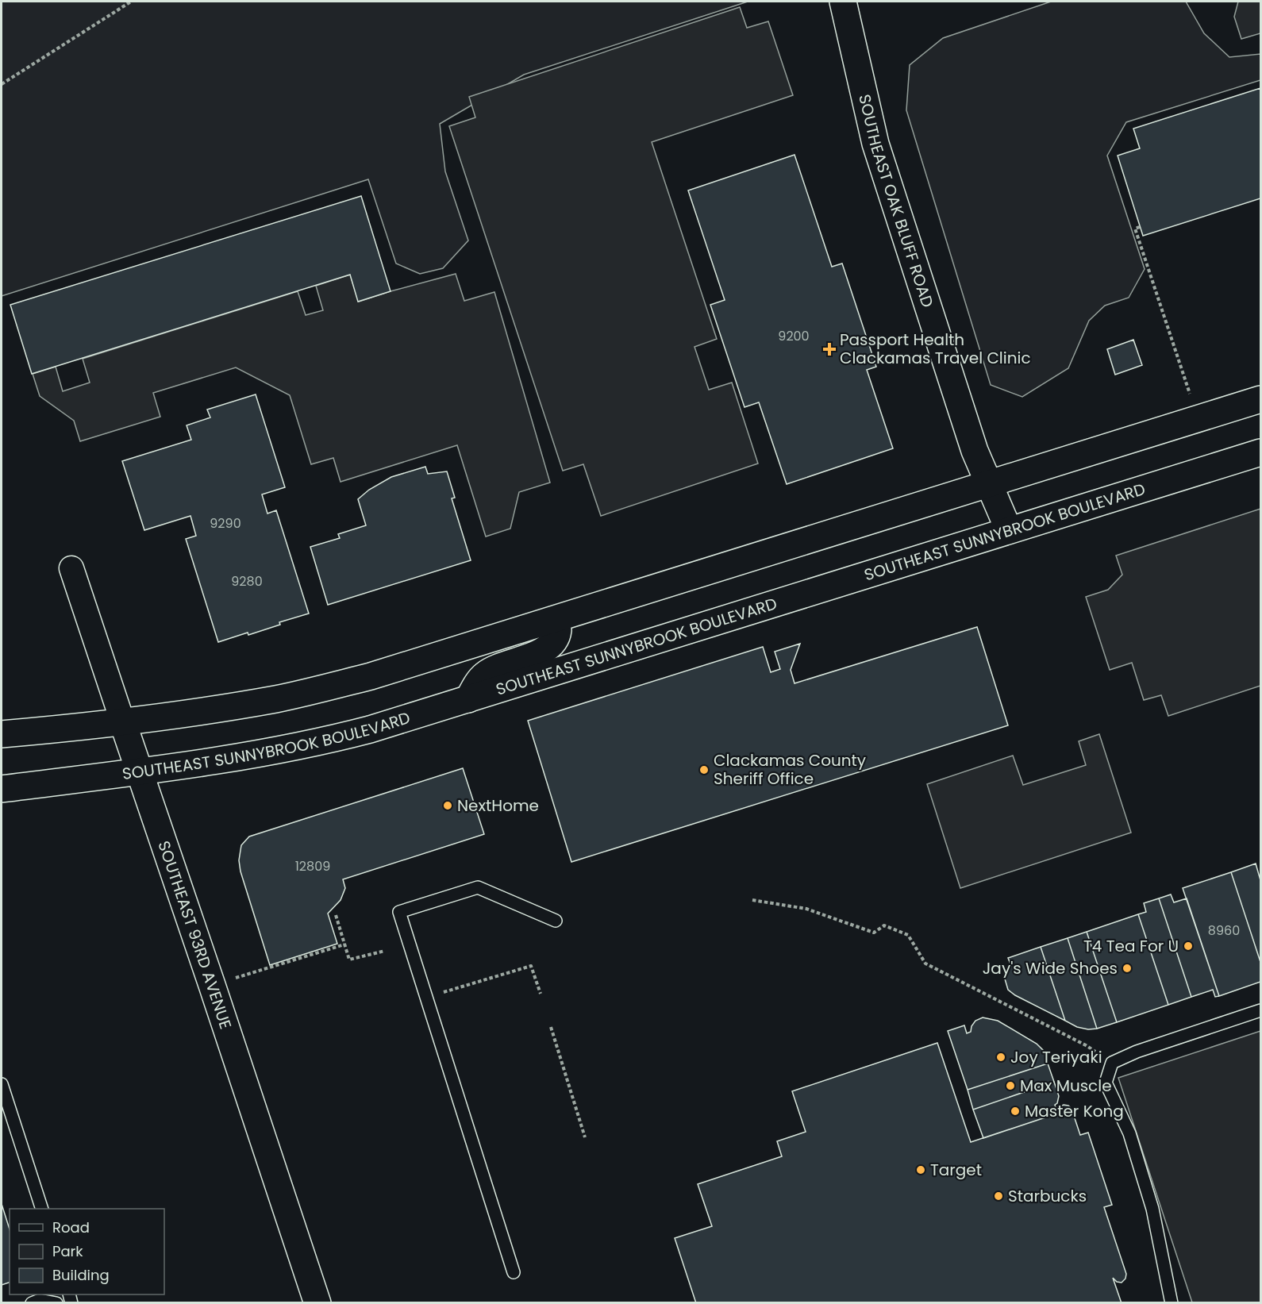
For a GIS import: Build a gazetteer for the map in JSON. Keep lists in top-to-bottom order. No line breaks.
{"streets":{"main road":["SOUTHEAST OAK BLUFF ROAD","SOUTHEAST SUNNYBROOK BOULEVARD","SOUTHEAST 93RD AVENUE"]},"crossings":[["SOUTHEAST OAK BLUFF ROAD","SOUTHEAST SUNNYBROOK BOULEVARD"],["SOUTHEAST SUNNYBROOK BOULEVARD","SOUTHEAST 93RD AVENUE"]],"places":{"health":["Passport Health Clackamas Travel Clinic"],"other":["Clackamas County Sheriff Office","NextHome","T4 Tea For U","Jay's Wide Shoes","Joy Teriyaki","Max Muscle","Master Kong","Target","Starbucks"]},"house_numbers":["9200","9290","9280","12809","8960"],"legend":["Road","Park","Building"]}
